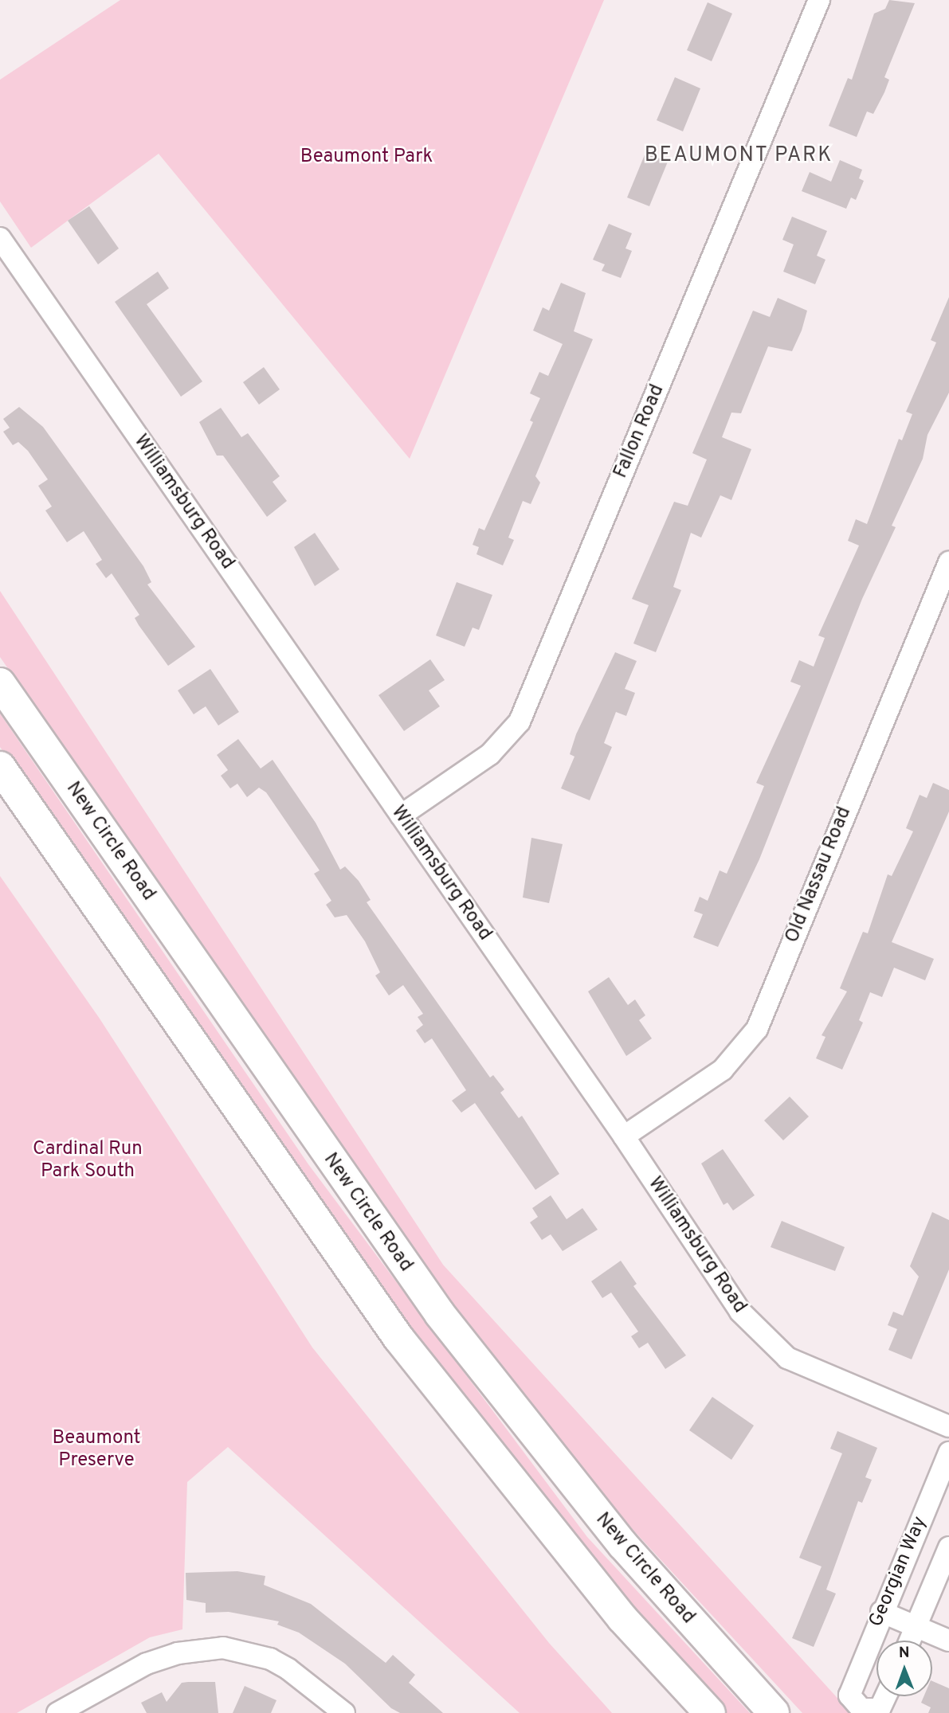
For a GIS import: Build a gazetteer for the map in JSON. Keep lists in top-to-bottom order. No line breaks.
{"streets":{"highway":["New Circle Road"],"street":["Fallon Road","Williamsburg Road","Old Nassau Road","Georgian Way"]},"crossings":[["Fallon Road","Williamsburg Road"],["Williamsburg Road","Old Nassau Road"]],"districts":["BEAUMONT PARK"],"parks":["Beaumont Park","Cardinal Run Park South","Beaumont Preserve"],"north":"top"}
